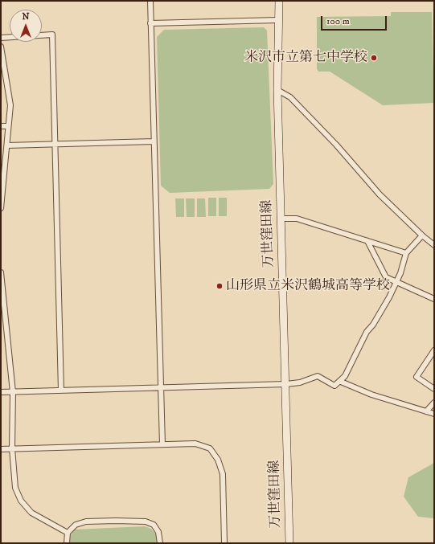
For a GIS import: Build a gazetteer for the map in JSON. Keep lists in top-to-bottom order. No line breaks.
{"streets":{"main road":["万世窪田線"]},"places":["米沢市立第七中学校","山形県立米沢鶴城高等学校"],"scale_bar":"100 m","north":"top"}
